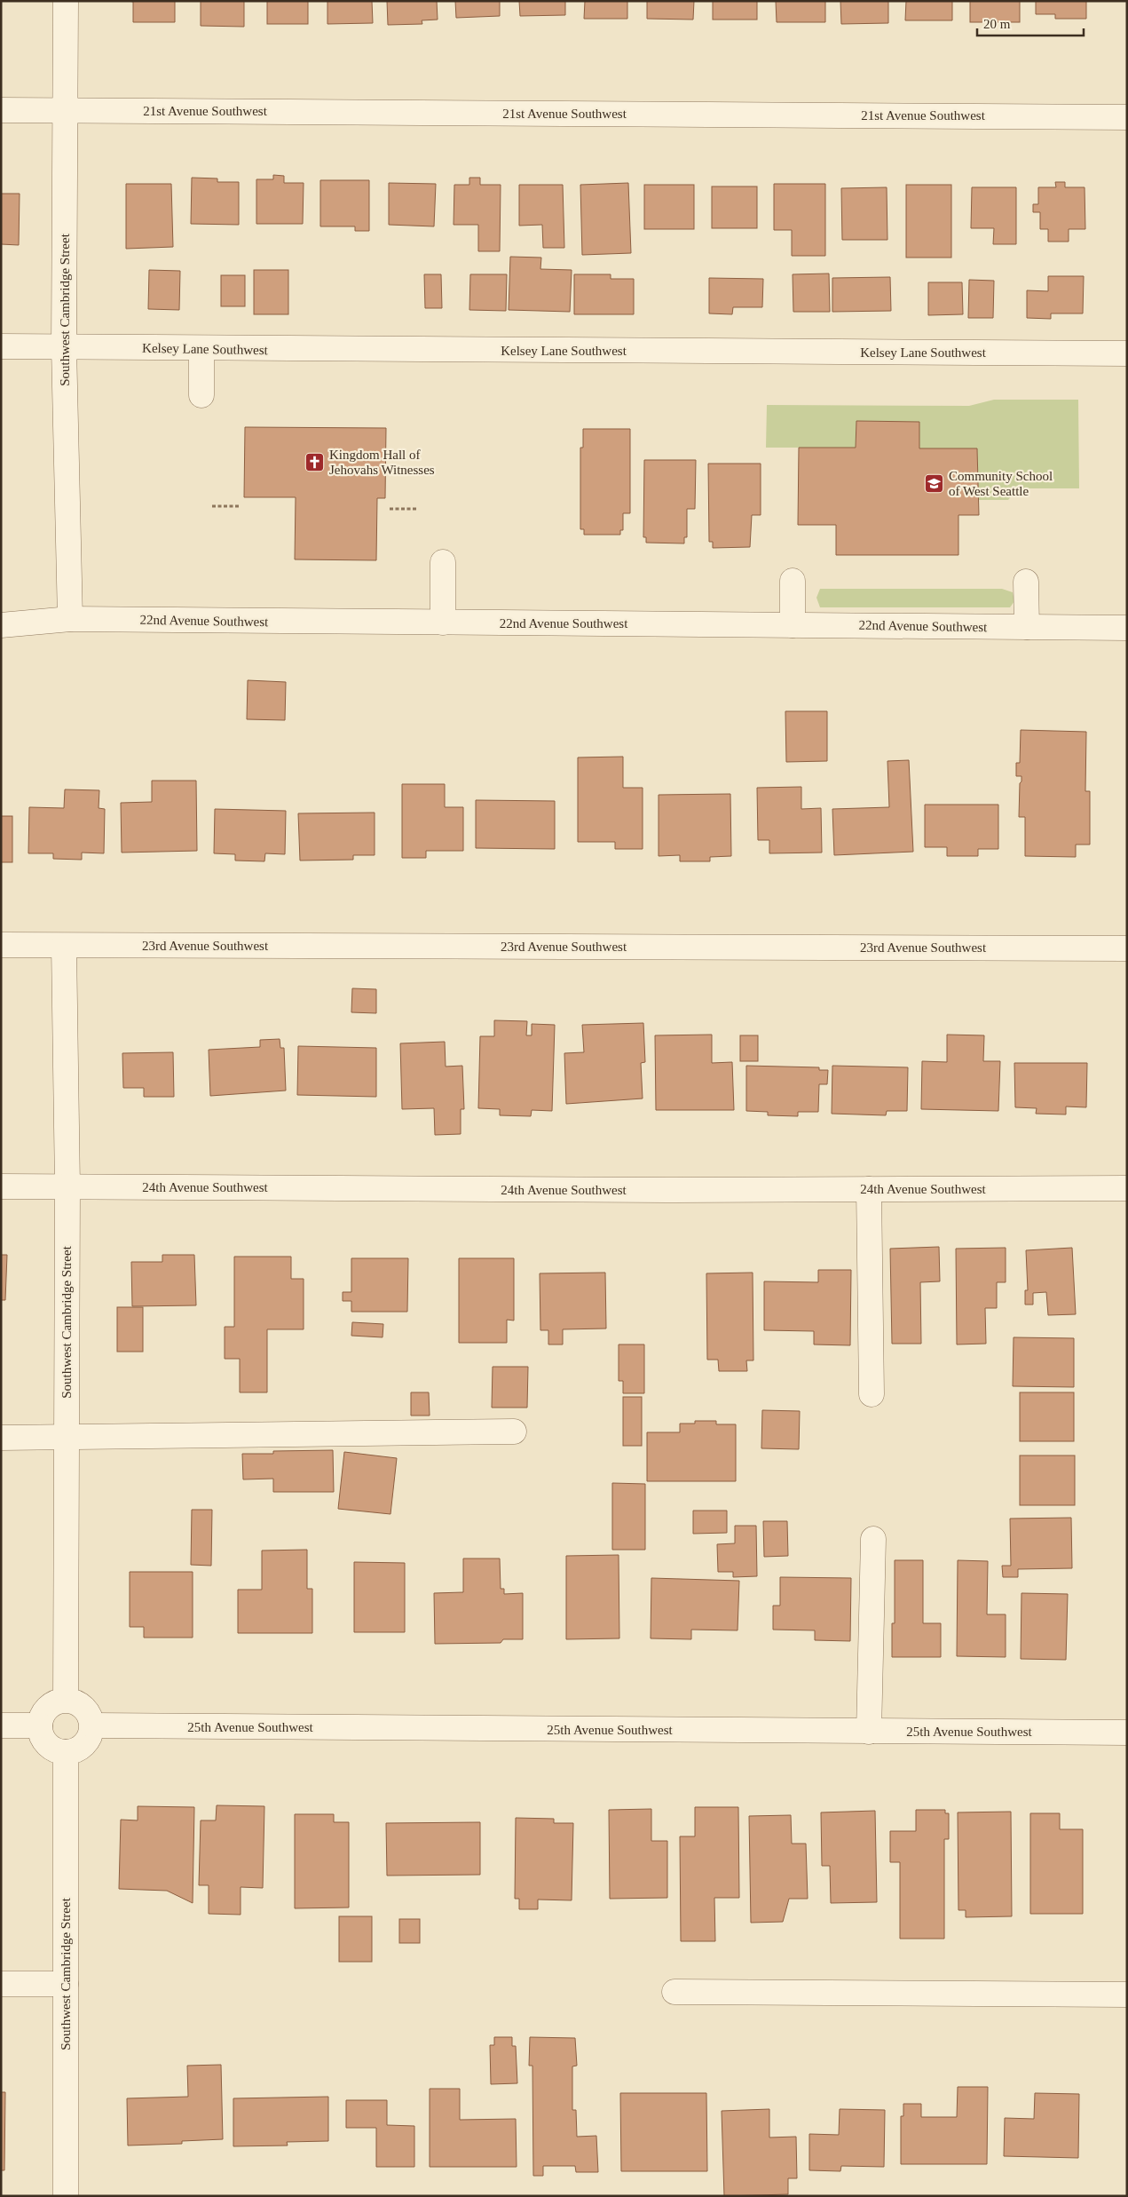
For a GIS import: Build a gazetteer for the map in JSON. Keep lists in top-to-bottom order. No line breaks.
{"streets":{"street":["21st Avenue Southwest","Southwest Cambridge Street","Kelsey Lane Southwest","22nd Avenue Southwest","23rd Avenue Southwest","24th Avenue Southwest","25th Avenue Southwest"]},"crossings":[["21st Avenue Southwest","Southwest Cambridge Street"],["Southwest Cambridge Street","Kelsey Lane Southwest"],["Southwest Cambridge Street","22nd Avenue Southwest"],["Southwest Cambridge Street","23rd Avenue Southwest"],["Southwest Cambridge Street","24th Avenue Southwest"],["Southwest Cambridge Street","25th Avenue Southwest"]],"places":{"church":["Kingdom Hall of Jehovahs Witnesses"],"school or university":["Community School of West Seattle"]},"scale_bar":"20 m"}
